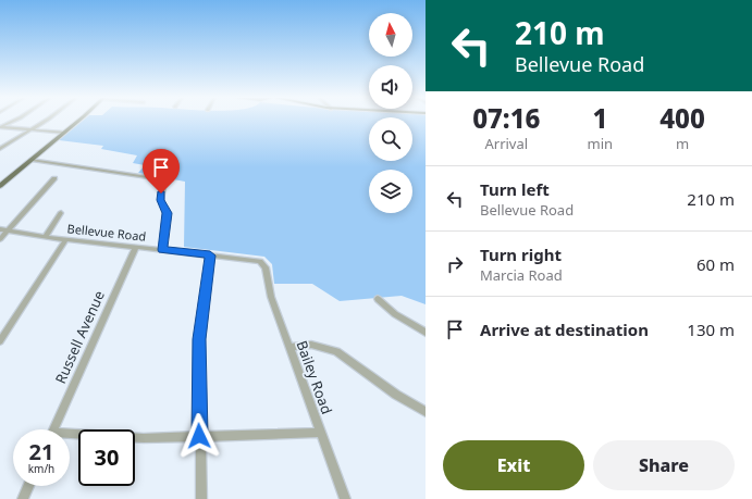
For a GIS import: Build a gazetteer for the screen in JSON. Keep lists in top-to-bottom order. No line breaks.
{"streets":{"street":["Bellevue Road","Russell Avenue","Bailey Road"]},"crossings":[["Bellevue Road","Russell Avenue"],["Bellevue Road","Bailey Road"]],"north":"top","page":{"turn":["210 m","Bellevue Road"],"eta":["07:16","Arrival","1","min","400","m"],"list":[{"name":"Turn left","note":"Bellevue Road","value":"210 m"},{"name":"Turn right","note":"Marcia Road","value":"60 m"},{"name":"Arrive at destination","value":"130 m"}],"speed":"21 km/h","limit":"30","buttons":["Exit","Share"]}}
